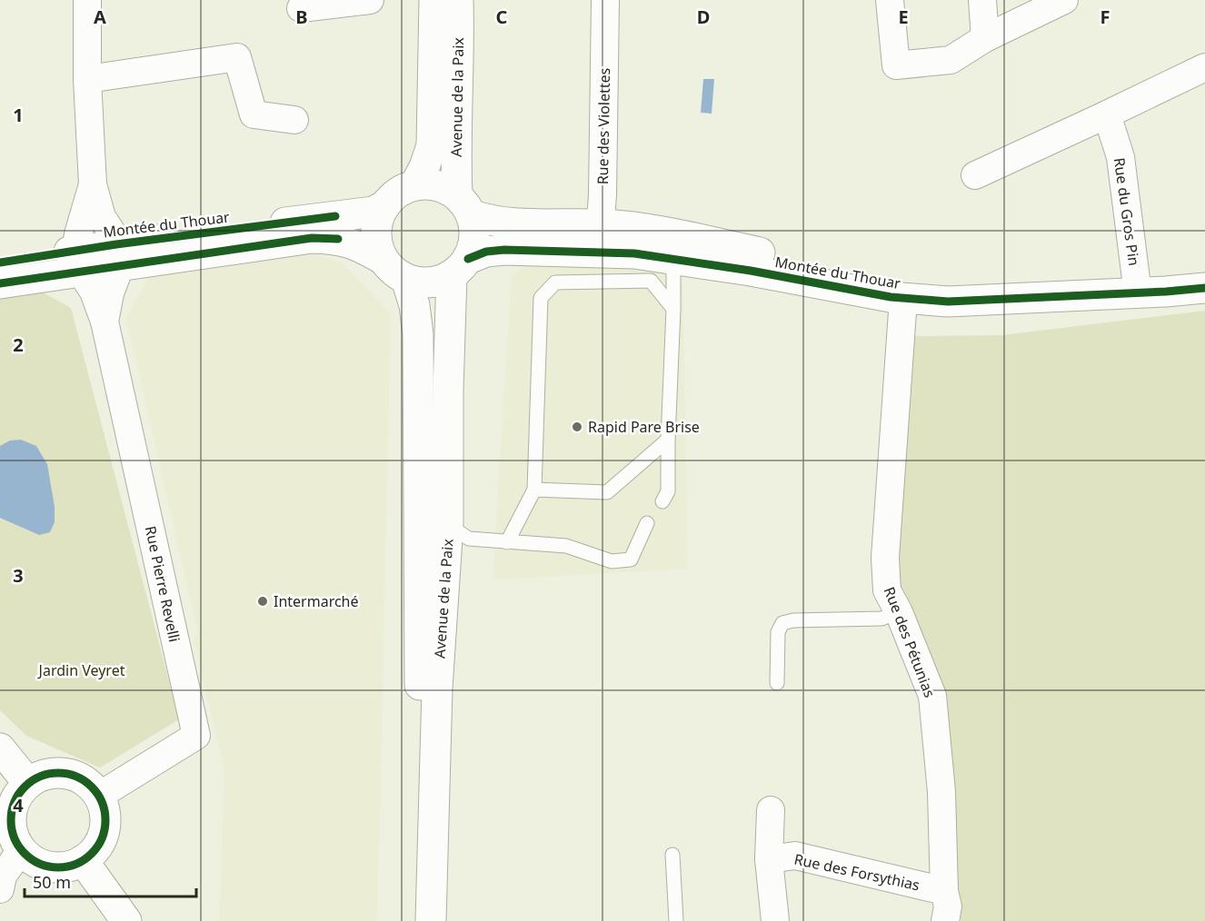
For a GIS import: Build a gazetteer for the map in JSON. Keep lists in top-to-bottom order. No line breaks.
{"streets":{"street":["Avenue de la Paix","Rue des Violettes","Rue du Gros Pin","Montée du Thouar","Rue Pierre Revelli","Rue des Pétunias","Rue des Forsythias"]},"crossings":[["Avenue de la Paix","Montée du Thouar"],["Rue des Violettes","Montée du Thouar"],["Rue du Gros Pin","Montée du Thouar"],["Montée du Thouar","Rue Pierre Revelli"],["Montée du Thouar","Rue des Pétunias"],["Rue des Pétunias","Rue des Forsythias"]],"parks":["Jardin Veyret"],"places":["Rapid Pare Brise","Intermarché"],"scale_bar":"50 m","grid":{"columns":["A","B","C","D","E","F"],"rows":["1","2","3","4"]}}
